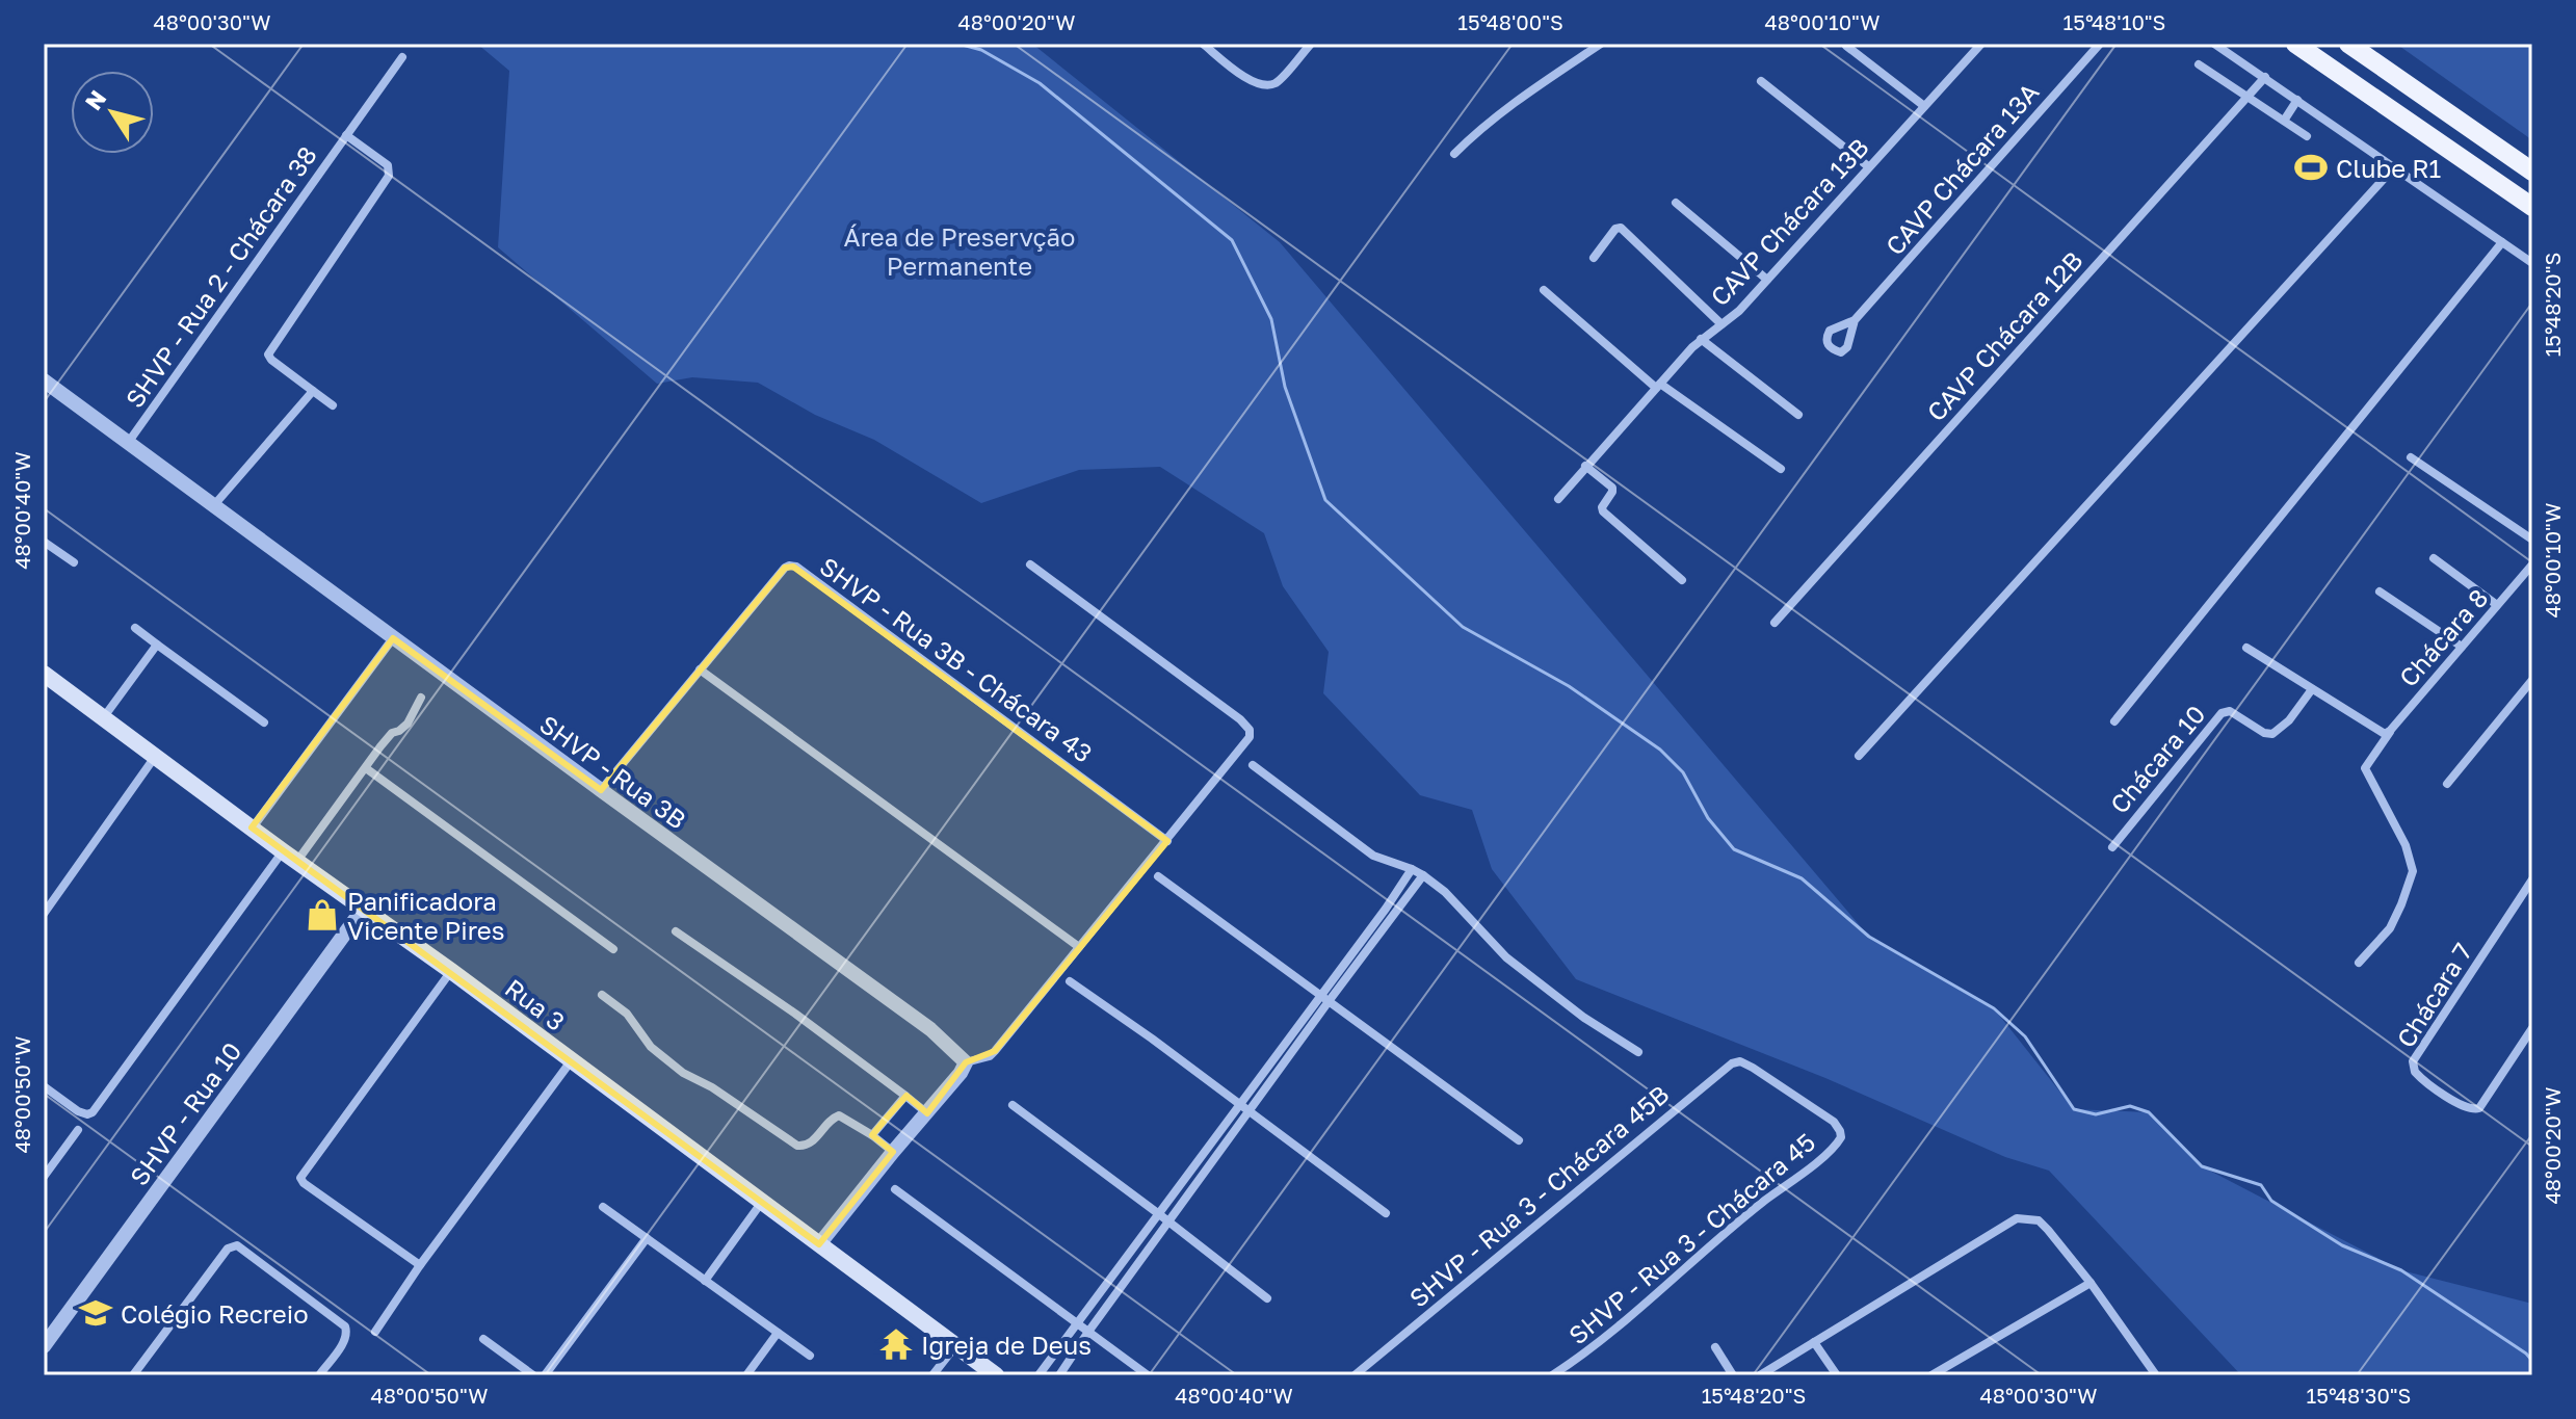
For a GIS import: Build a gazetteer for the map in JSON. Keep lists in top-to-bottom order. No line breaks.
{"streets":{"main road":["Rua 3"],"street":["CAVP Chácara 13A","CAVP Chácara 13B","SHVP - Rua 2 - Chácara 38","CAVP Chácara 12B","Chácara 8","SHVP - Rua 3B - Chácara 43","Chácara 10","SHVP - Rua 3B","Chácara 7","SHVP - Rua 10","SHVP - Rua 3 - Chácara 45B","SHVP - Rua 3 - Chácara 45"]},"crossings":[["SHVP - Rua 2 - Chácara 38","SHVP - Rua 3B"],["SHVP - Rua 3B - Chácara 43","SHVP - Rua 3B"],["Rua 3","SHVP - Rua 10"],["SHVP - Rua 3 - Chácara 45B","SHVP - Rua 3 - Chácara 45"]],"parks":["Área de Preservção Permanente"],"places":{"sports":["Clube R1"],"shop":["Panificadora Vicente Pires"],"school or university":["Colégio Recreio"],"temple":["Igreja de Deus"]},"north":"top left","coordinates":["48°00'30\"W","48°00'20\"W","15°48'00\"S","48°00'10\"W","15°48'10\"S","15°48'20\"S","48°00'40\"W","48°00'50\"W","15°48'30\"S"]}
